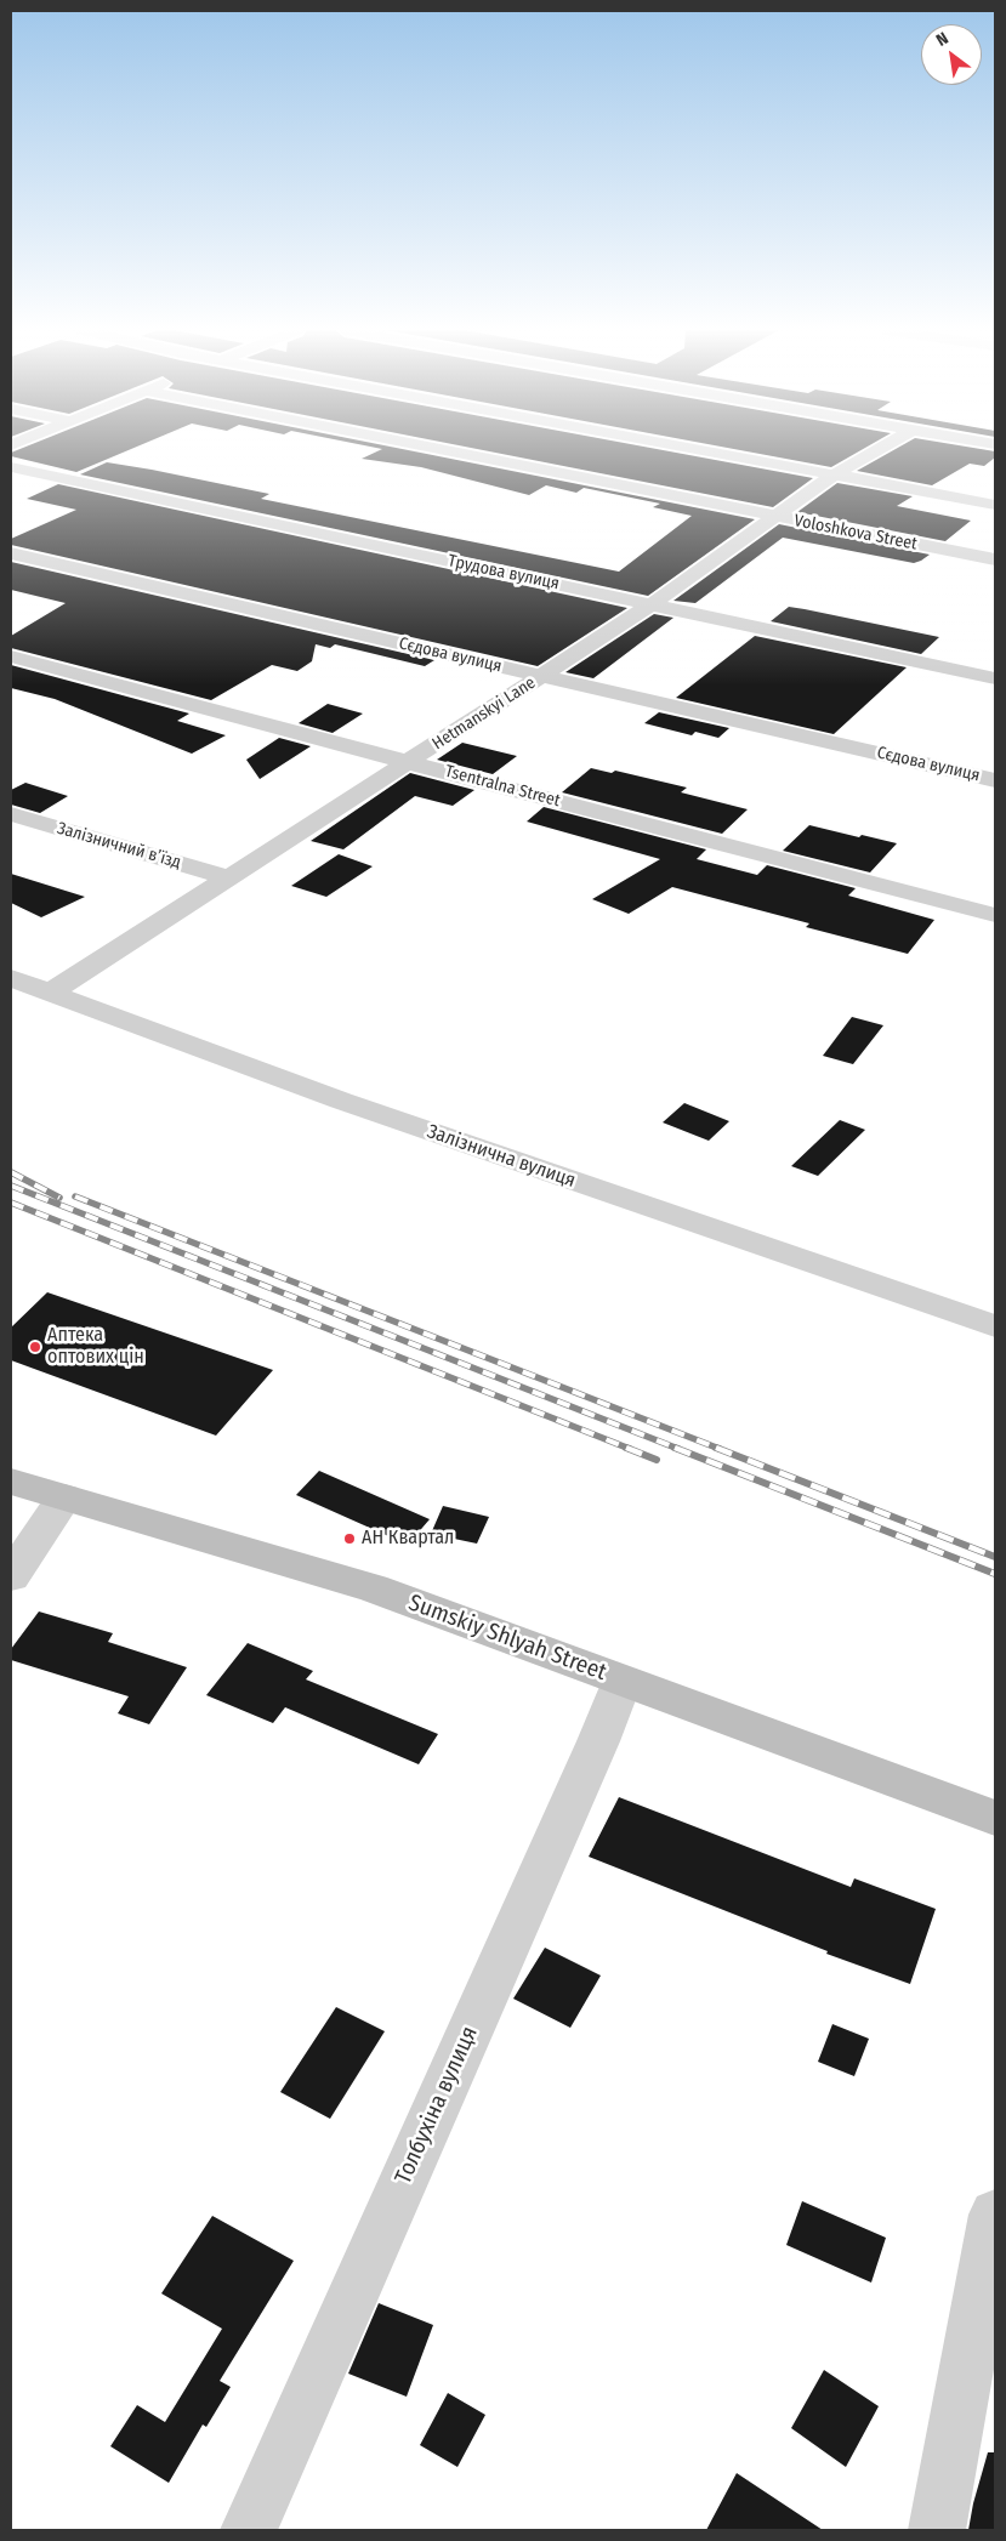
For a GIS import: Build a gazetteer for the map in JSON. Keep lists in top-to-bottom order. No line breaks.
{"streets":{"main road":["Sumskiy Shlyah Street"],"street":["Voloshkova Street","Трудова вулиця","Сєдова вулиця","Hetmanskyi Lane","Tsentralna Street","Залізничний в’їзд","Залізнична вулиця","Толбухіна вулиця"]},"crossings":[["Voloshkova Street","Hetmanskyi Lane"],["Трудова вулиця","Hetmanskyi Lane"],["Сєдова вулиця","Hetmanskyi Lane"],["Hetmanskyi Lane","Tsentralna Street"],["Hetmanskyi Lane","Залізничний в’їзд"],["Hetmanskyi Lane","Залізнична вулиця"],["Sumskiy Shlyah Street","Толбухіна вулиця"]],"places":["Аптека оптових цін","АН Квартал"],"north":"top left"}
